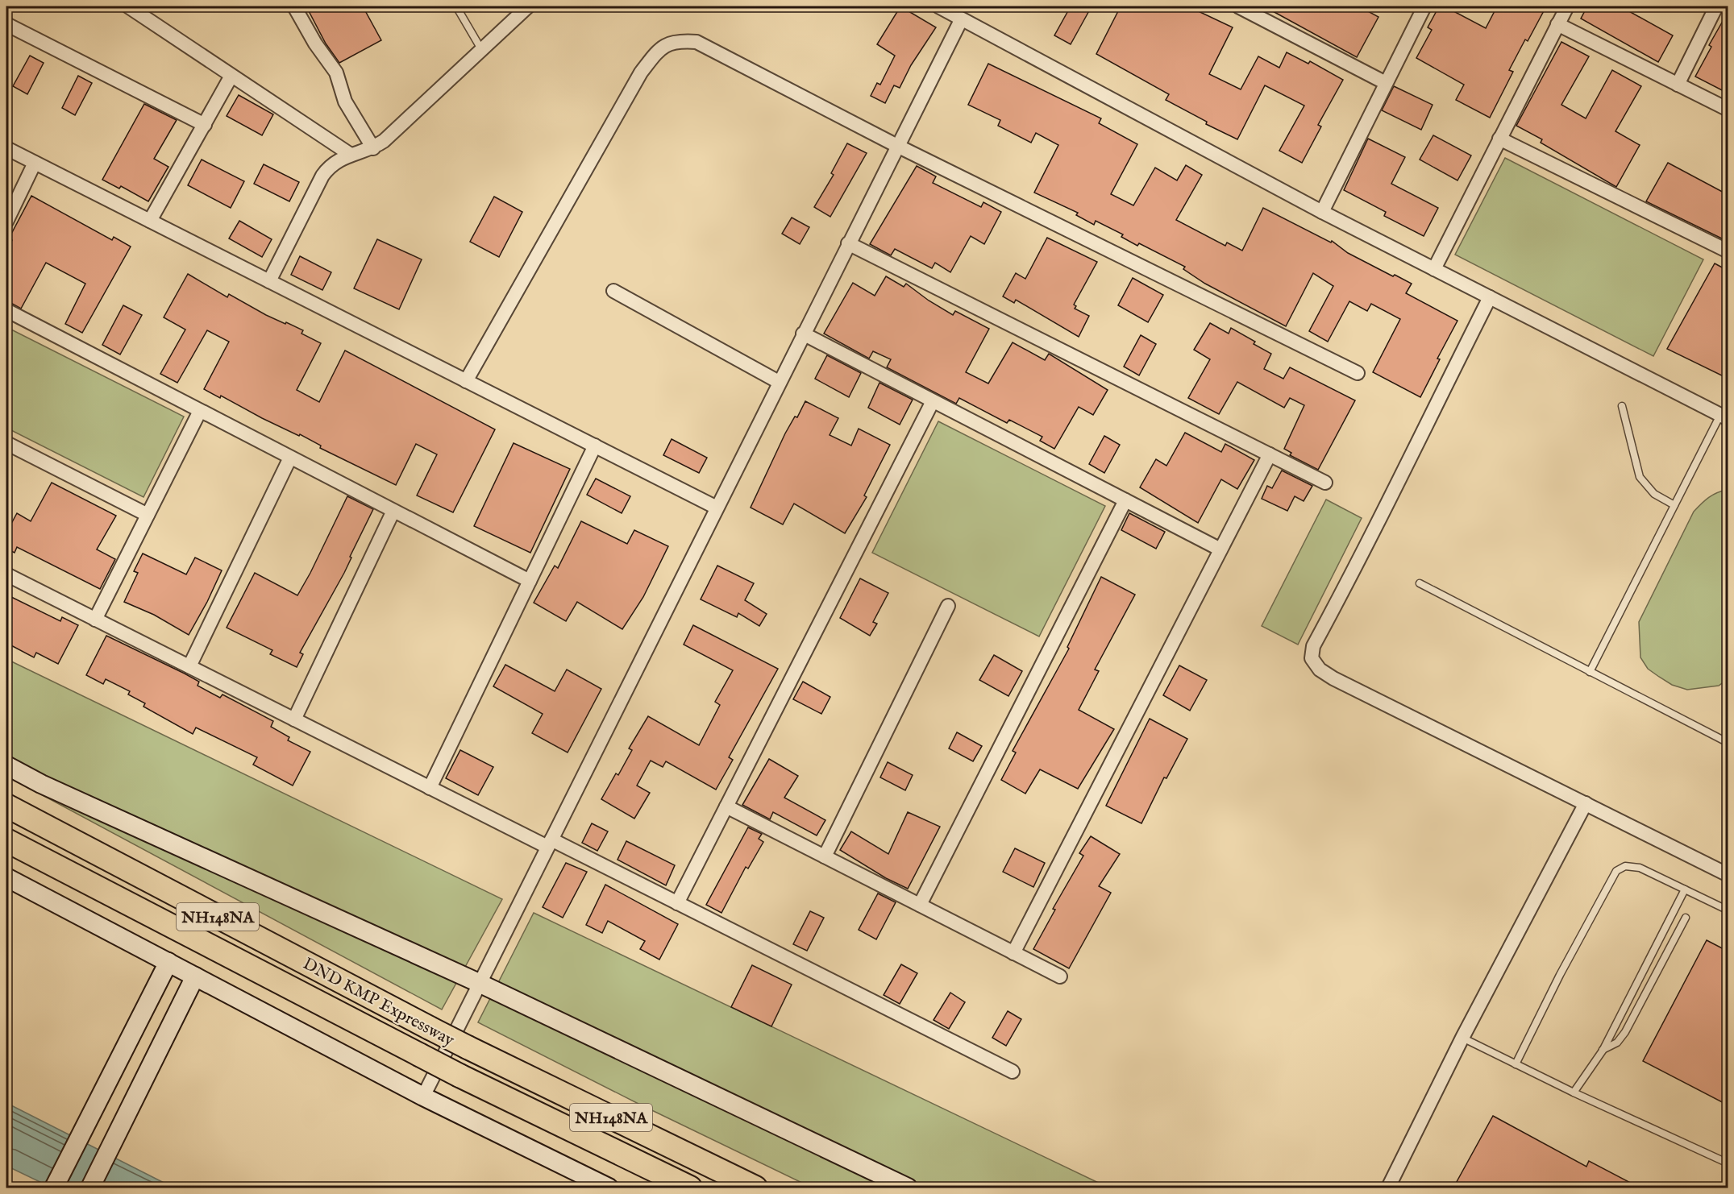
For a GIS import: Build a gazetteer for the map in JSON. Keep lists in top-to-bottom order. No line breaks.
{"streets":{"highway":["NH148NA","DND KMP Expressway"]}}
